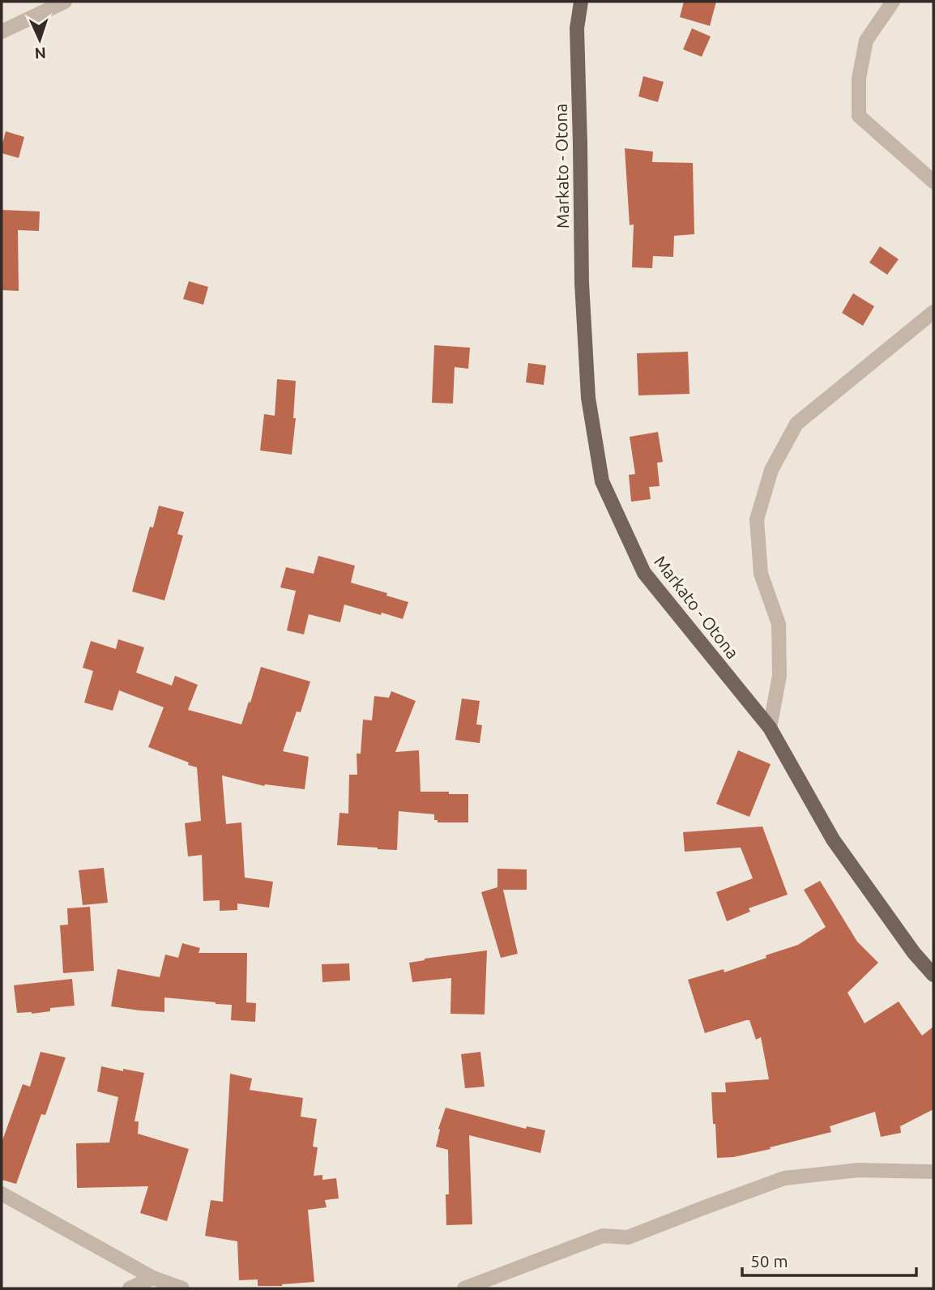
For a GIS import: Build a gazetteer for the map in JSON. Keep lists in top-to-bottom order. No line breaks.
{"streets":{"main road":["Markato - Otona"]},"scale_bar":"50 m","north":"bottom"}
